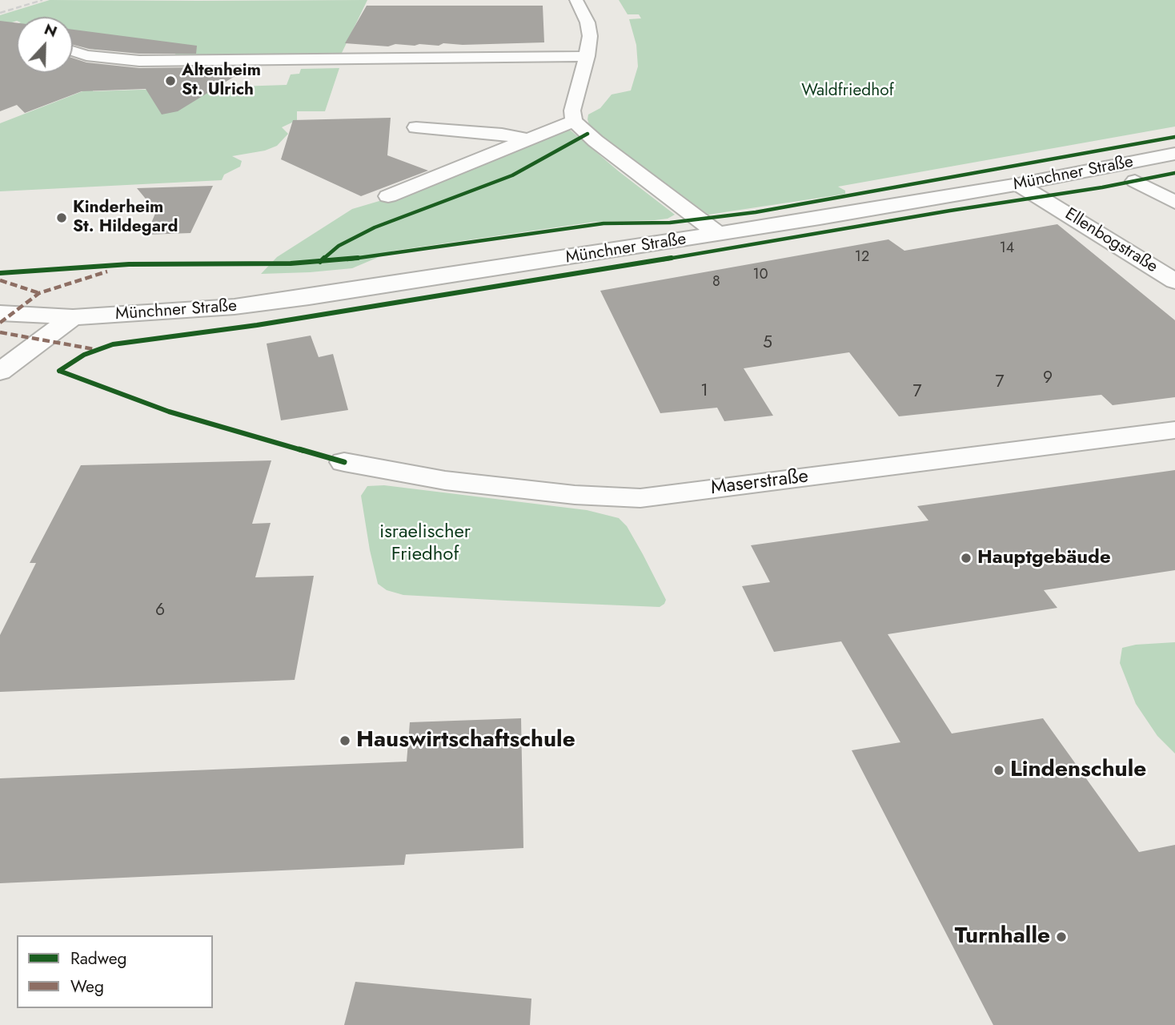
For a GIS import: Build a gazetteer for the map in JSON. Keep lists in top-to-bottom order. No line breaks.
{"streets":{"street":["Münchner Straße","Ellenbogstraße","Maserstraße"]},"crossings":[["Münchner Straße","Ellenbogstraße"]],"parks":["Waldfriedhof","israelischer Friedhof"],"places":["Altenheim St. Ulrich","Kinderheim St. Hildegard","Hauptgebäude","Hauswirtschaftschule","Lindenschule","Turnhalle"],"house_numbers":["14","12","10","8","5","9","7","1","7","6"],"legend":["Radweg","Weg"],"north":"top"}
